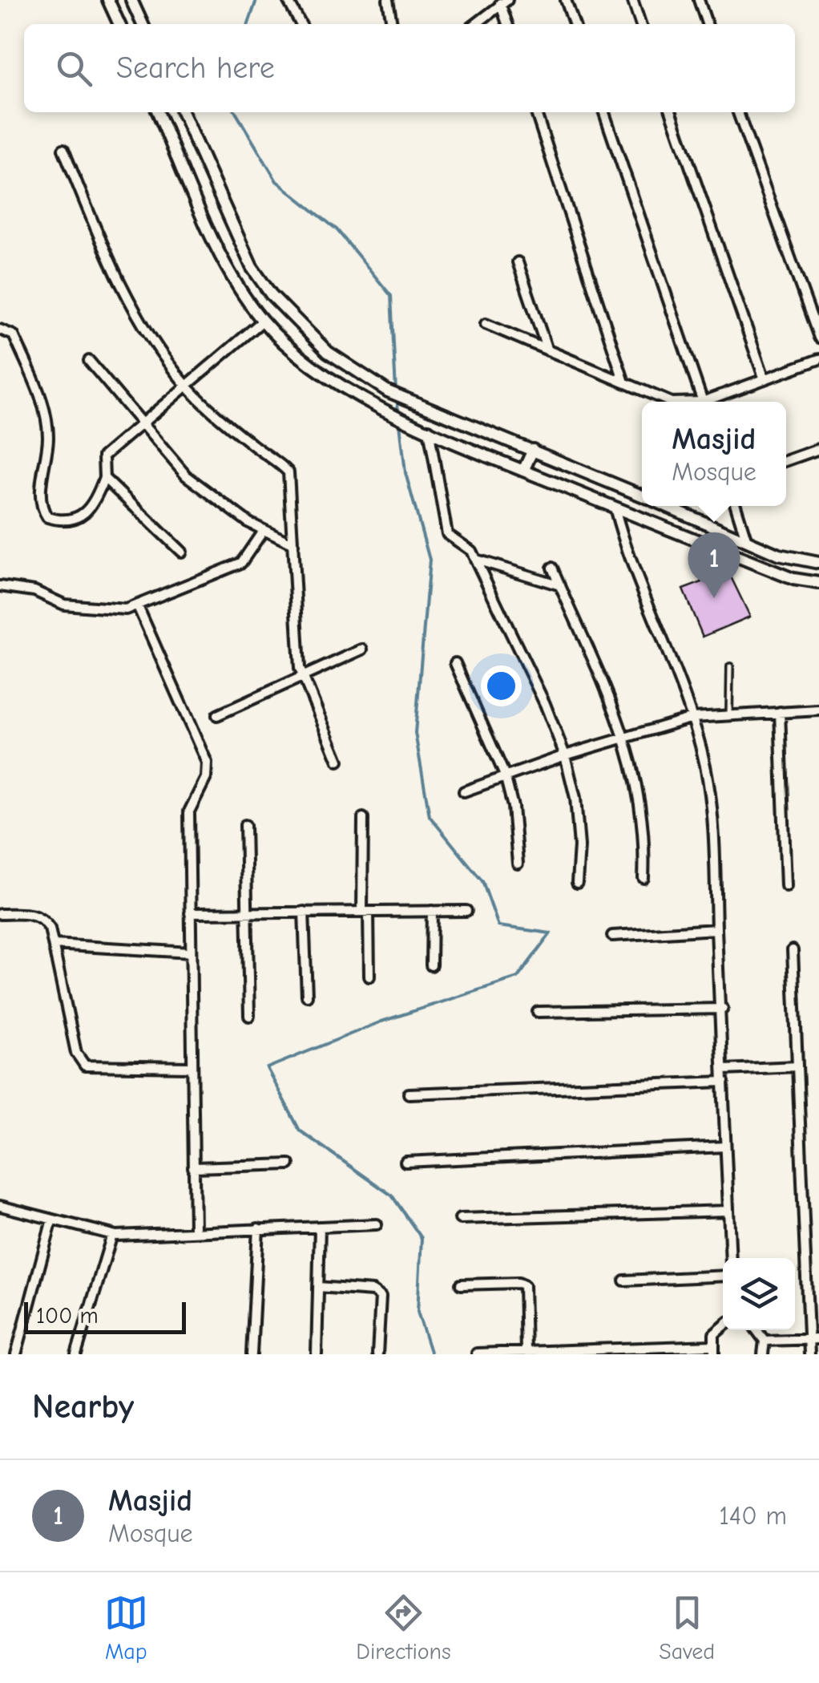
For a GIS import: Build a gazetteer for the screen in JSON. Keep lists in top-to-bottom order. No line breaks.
{"scale_bar":"100 m","page":{"search":"Search here","popup":["Masjid","Mosque"],"pins":"1","scale":"100 m","heading":"Nearby","list":[{"mark":"1","name":"Masjid","note":"Mosque","value":"140 m"}],"nav":["Map","Directions","Saved"]}}
